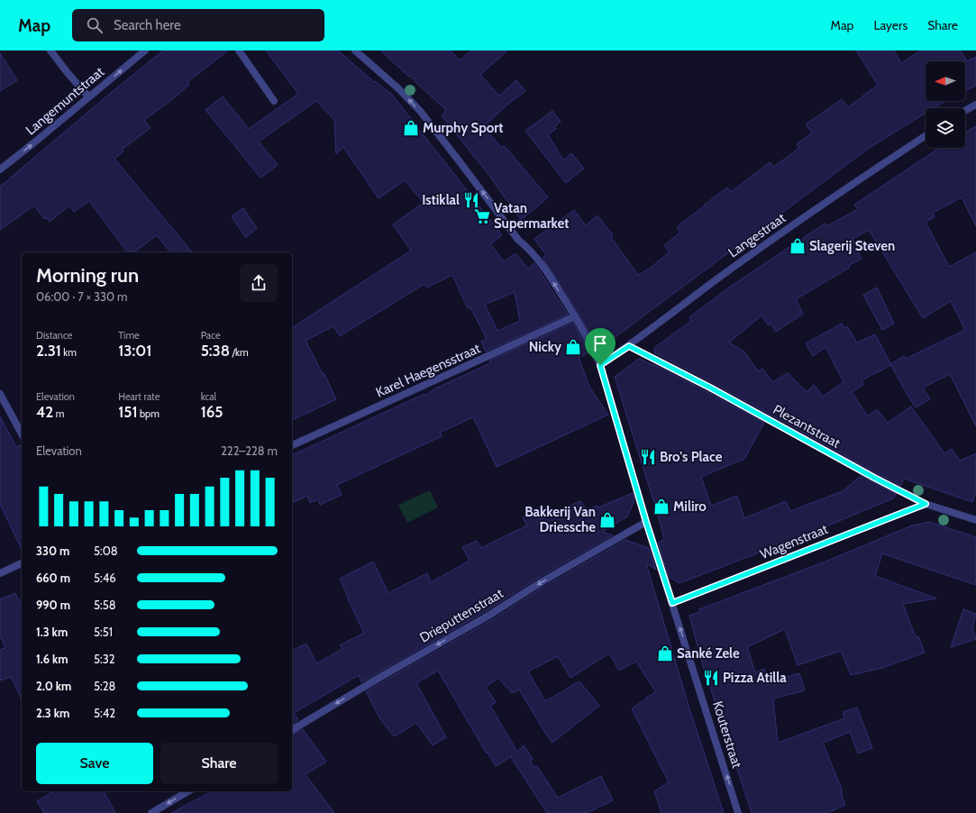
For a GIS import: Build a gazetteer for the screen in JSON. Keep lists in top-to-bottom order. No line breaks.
{"streets":{"street":["Langemuntstraat","Langestraat","Karel Haegensstraat","Plezantstraat","Wagenstraat","Drieputtenstraat","Kouterstraat"]},"crossings":[["Langestraat","Plezantstraat"],["Langestraat","Kouterstraat"],["Karel Haegensstraat","Kouterstraat"],["Plezantstraat","Wagenstraat"],["Wagenstraat","Kouterstraat"],["Drieputtenstraat","Kouterstraat"]],"one_way":["Langemuntstraat","Drieputtenstraat","Kouterstraat"],"places":{"shop":["Murphy Sport","Slagerij Steven","Nicky","Miliro","Bakkerij Van Driessche","Sanké Zele"],"restaurant":["Istiklal","Bro's Place","Pizza Atilla"],"supermarket":["Vatan Supermarket"]},"north":"left","page":{"header":"Map","search":"Search here","nav":["Map","Layers","Share"],"heading":["Morning run","06:00 · 7 × 330 m"],"stats":[["Distance","2.31 km"],["Time","13:01"],["Pace","5:38 /km"],["Elevation","42 m"],["Heart rate","151 bpm"],["kcal","165"]],"chart":["Elevation","222–228 m"],"list":[{"name":"330 m","note":"5:08"},{"name":"660 m","note":"5:46"},{"name":"990 m","note":"5:58"},{"name":"1.3 km","note":"5:51"},{"name":"1.6 km","note":"5:32"},{"name":"2.0 km","note":"5:28"},{"name":"2.3 km","note":"5:42"}],"buttons":["Save","Share"]}}
